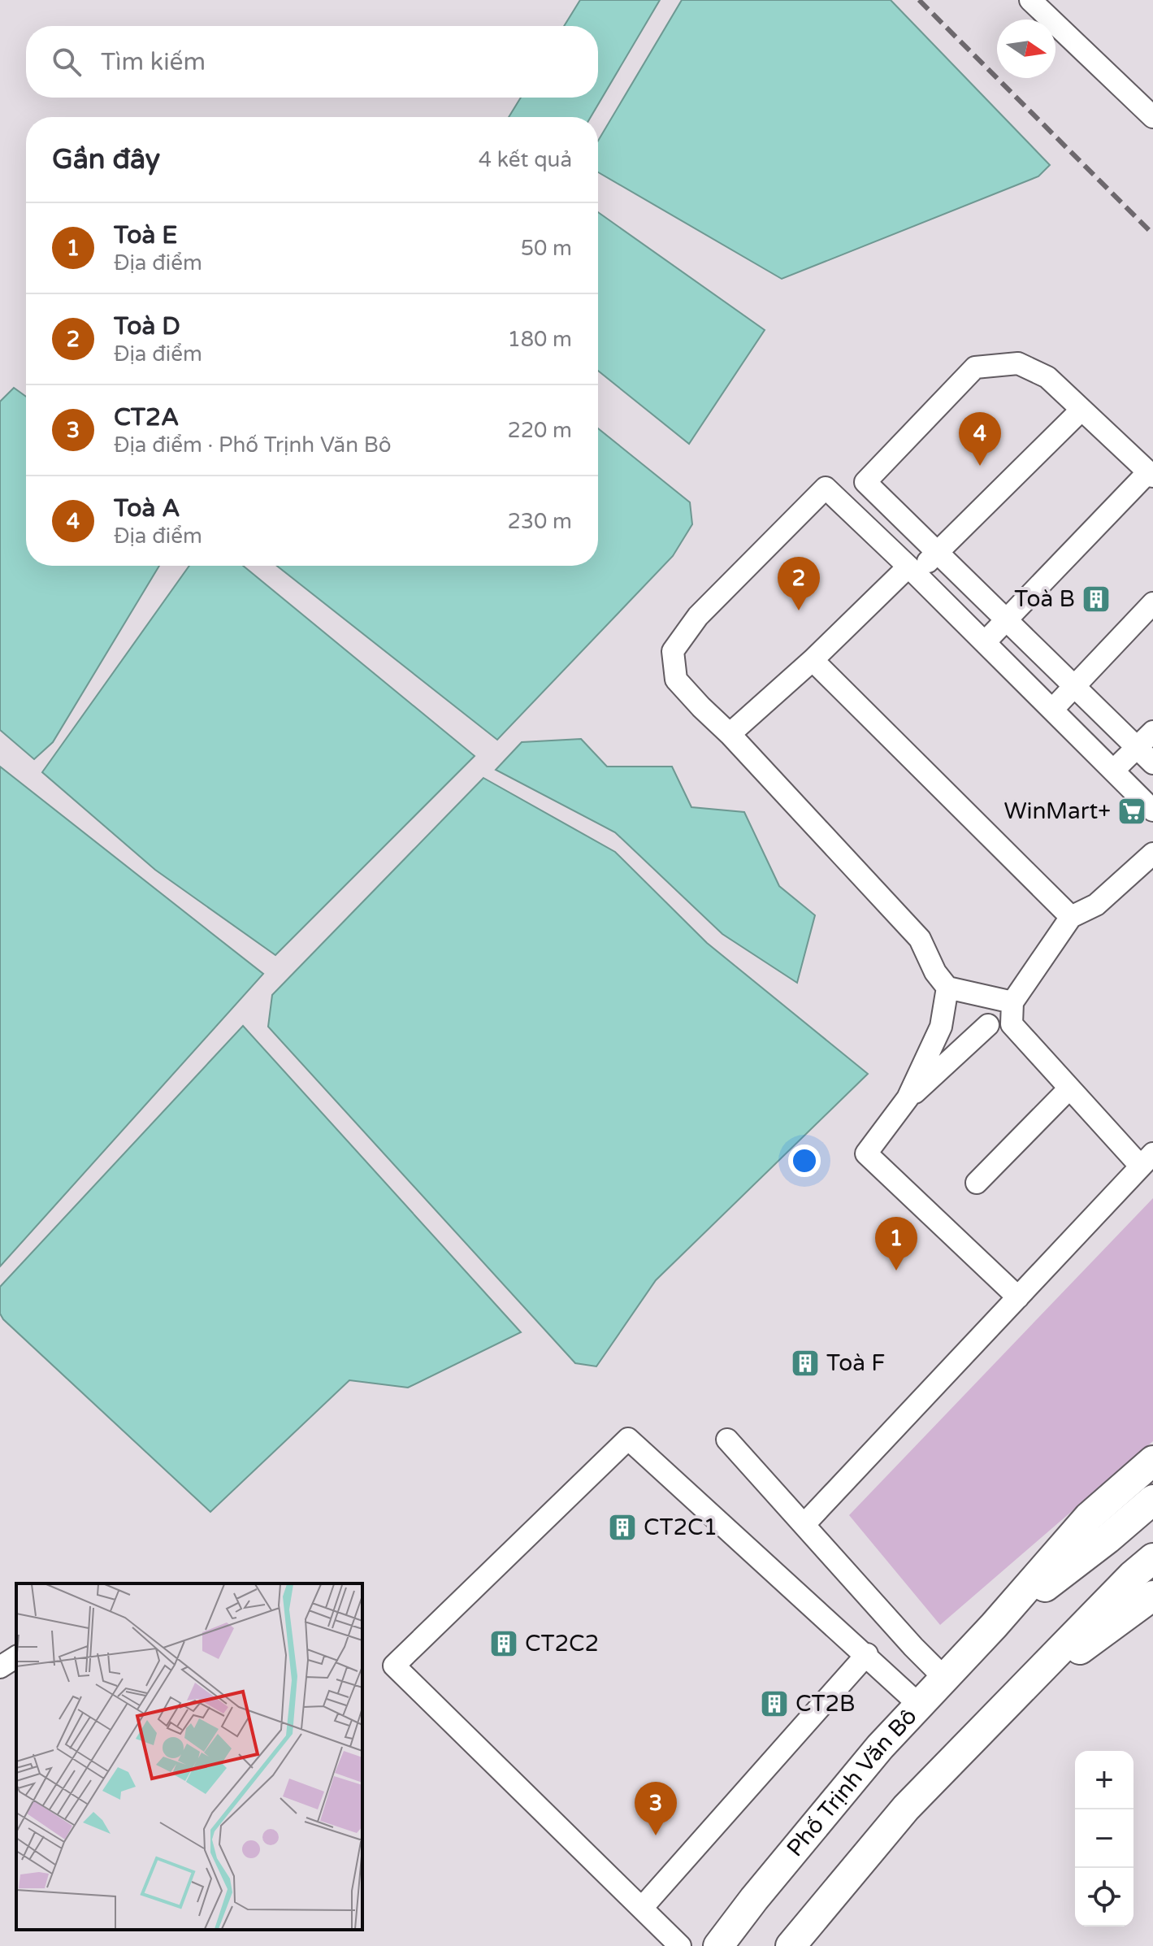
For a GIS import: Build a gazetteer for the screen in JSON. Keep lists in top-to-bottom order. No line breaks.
{"streets":{"main road":["Phố Trịnh Văn Bô"]},"places":{"building":["Toà B","Toà F","CT2C1","CT2C2","CT2B"],"supermarket":["WinMart+"]},"north":"right","page":{"search":"Tìm kiếm","heading":["Gần đây","4 kết quả"],"list":[{"mark":"1","name":"Toà E","note":"Địa điểm","value":"50 m"},{"mark":"2","name":"Toà D","note":"Địa điểm","value":"180 m"},{"mark":"3","name":"CT2A","note":"Địa điểm · Phố Trịnh Văn Bô","value":"220 m"},{"mark":"4","name":"Toà A","note":"Địa điểm","value":"230 m"}],"pins":["4","2","1","3"],"map_buttons":["+","−"]}}
